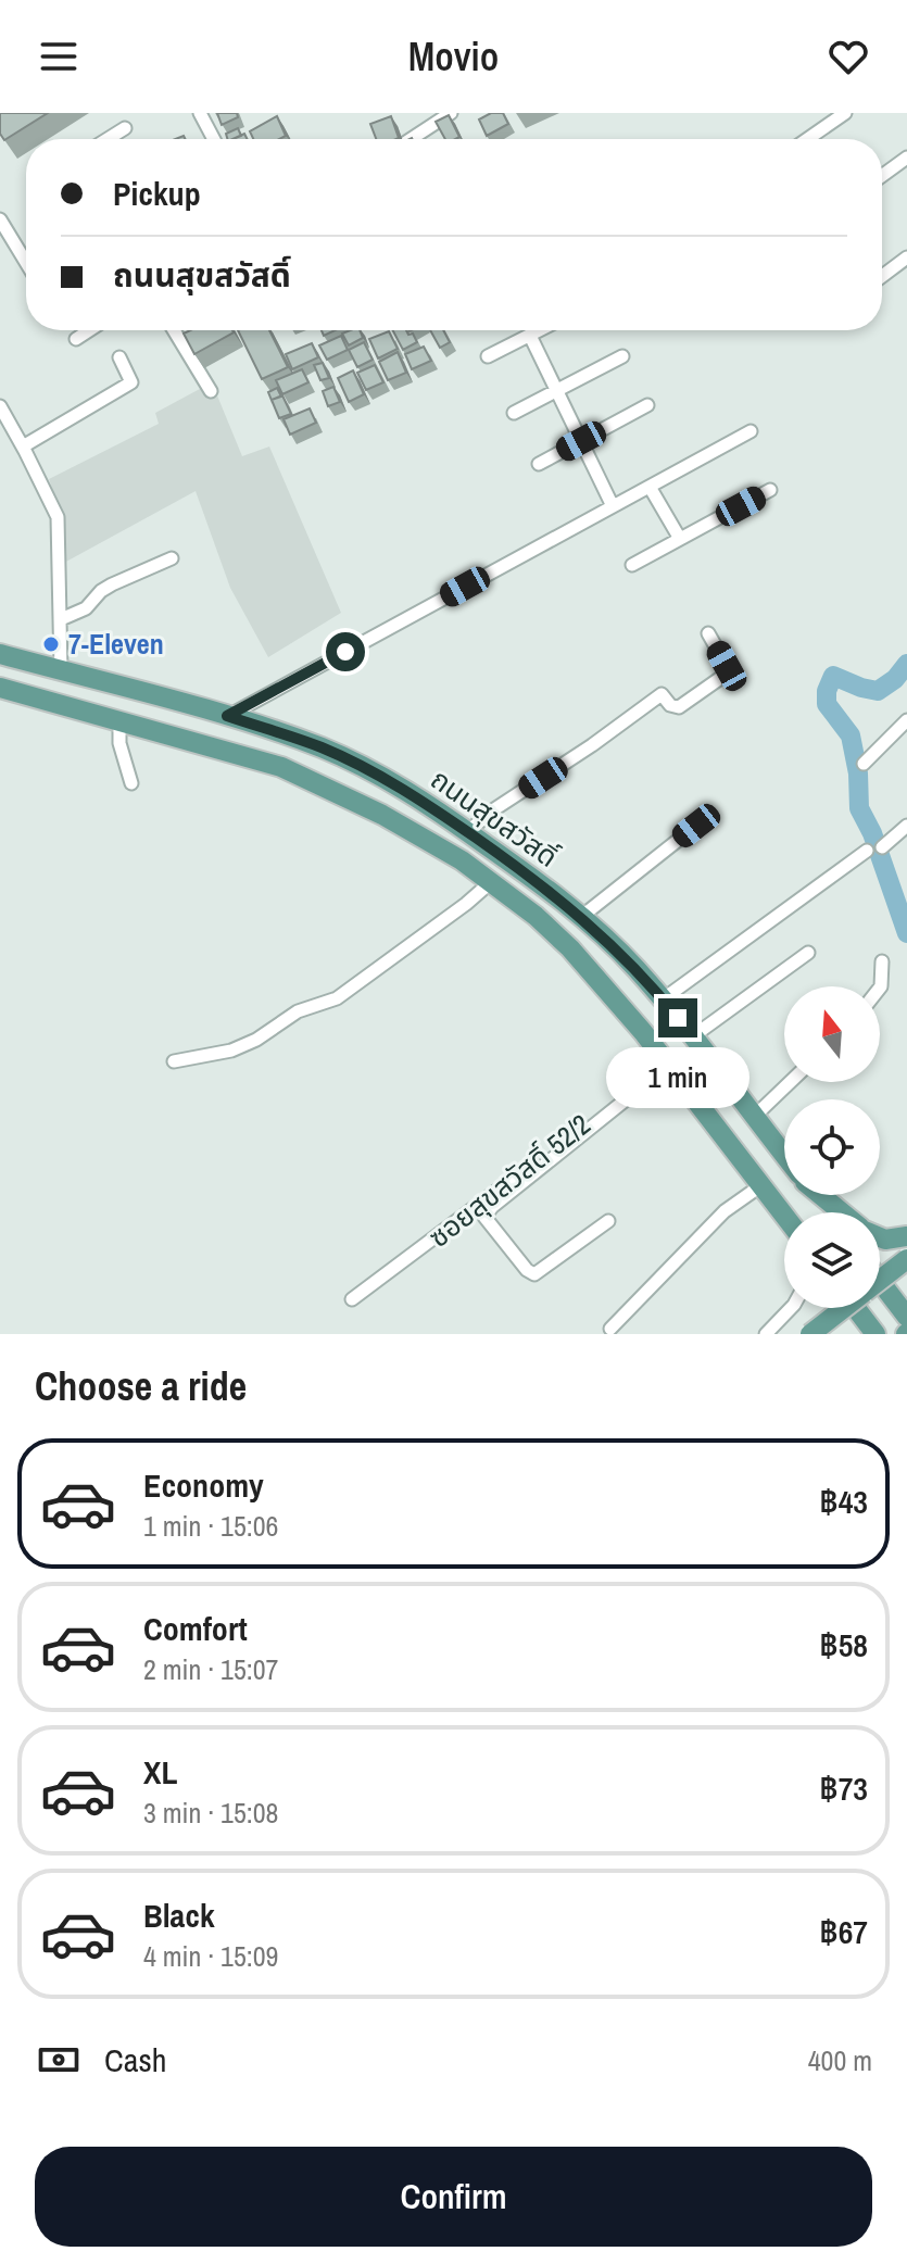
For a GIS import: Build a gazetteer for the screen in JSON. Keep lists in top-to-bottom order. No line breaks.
{"streets":{"main road":["ถนนสุขสวัสดิ์"],"street":["ซอยสุขสวัสดิ์ 52/2"]},"crossings":[["ถนนสุขสวัสดิ์","ซอยสุขสวัสดิ์ 52/2"]],"places":["7-Eleven"],"north":"top","page":{"header":"Movio","banner":["Pickup","ถนนสุขสวัสดิ์"],"bubble":"1 min","heading":"Choose a ride","list":[{"name":"Economy","note":"1 min · 15:06","value":"฿43"},{"name":"Comfort","note":"2 min · 15:07","value":"฿58"},{"name":"XL","note":"3 min · 15:08","value":"฿73"},{"name":"Black","note":"4 min · 15:09","value":"฿67"}],"pay":["Cash","400 m"],"buttons":"Confirm"}}
